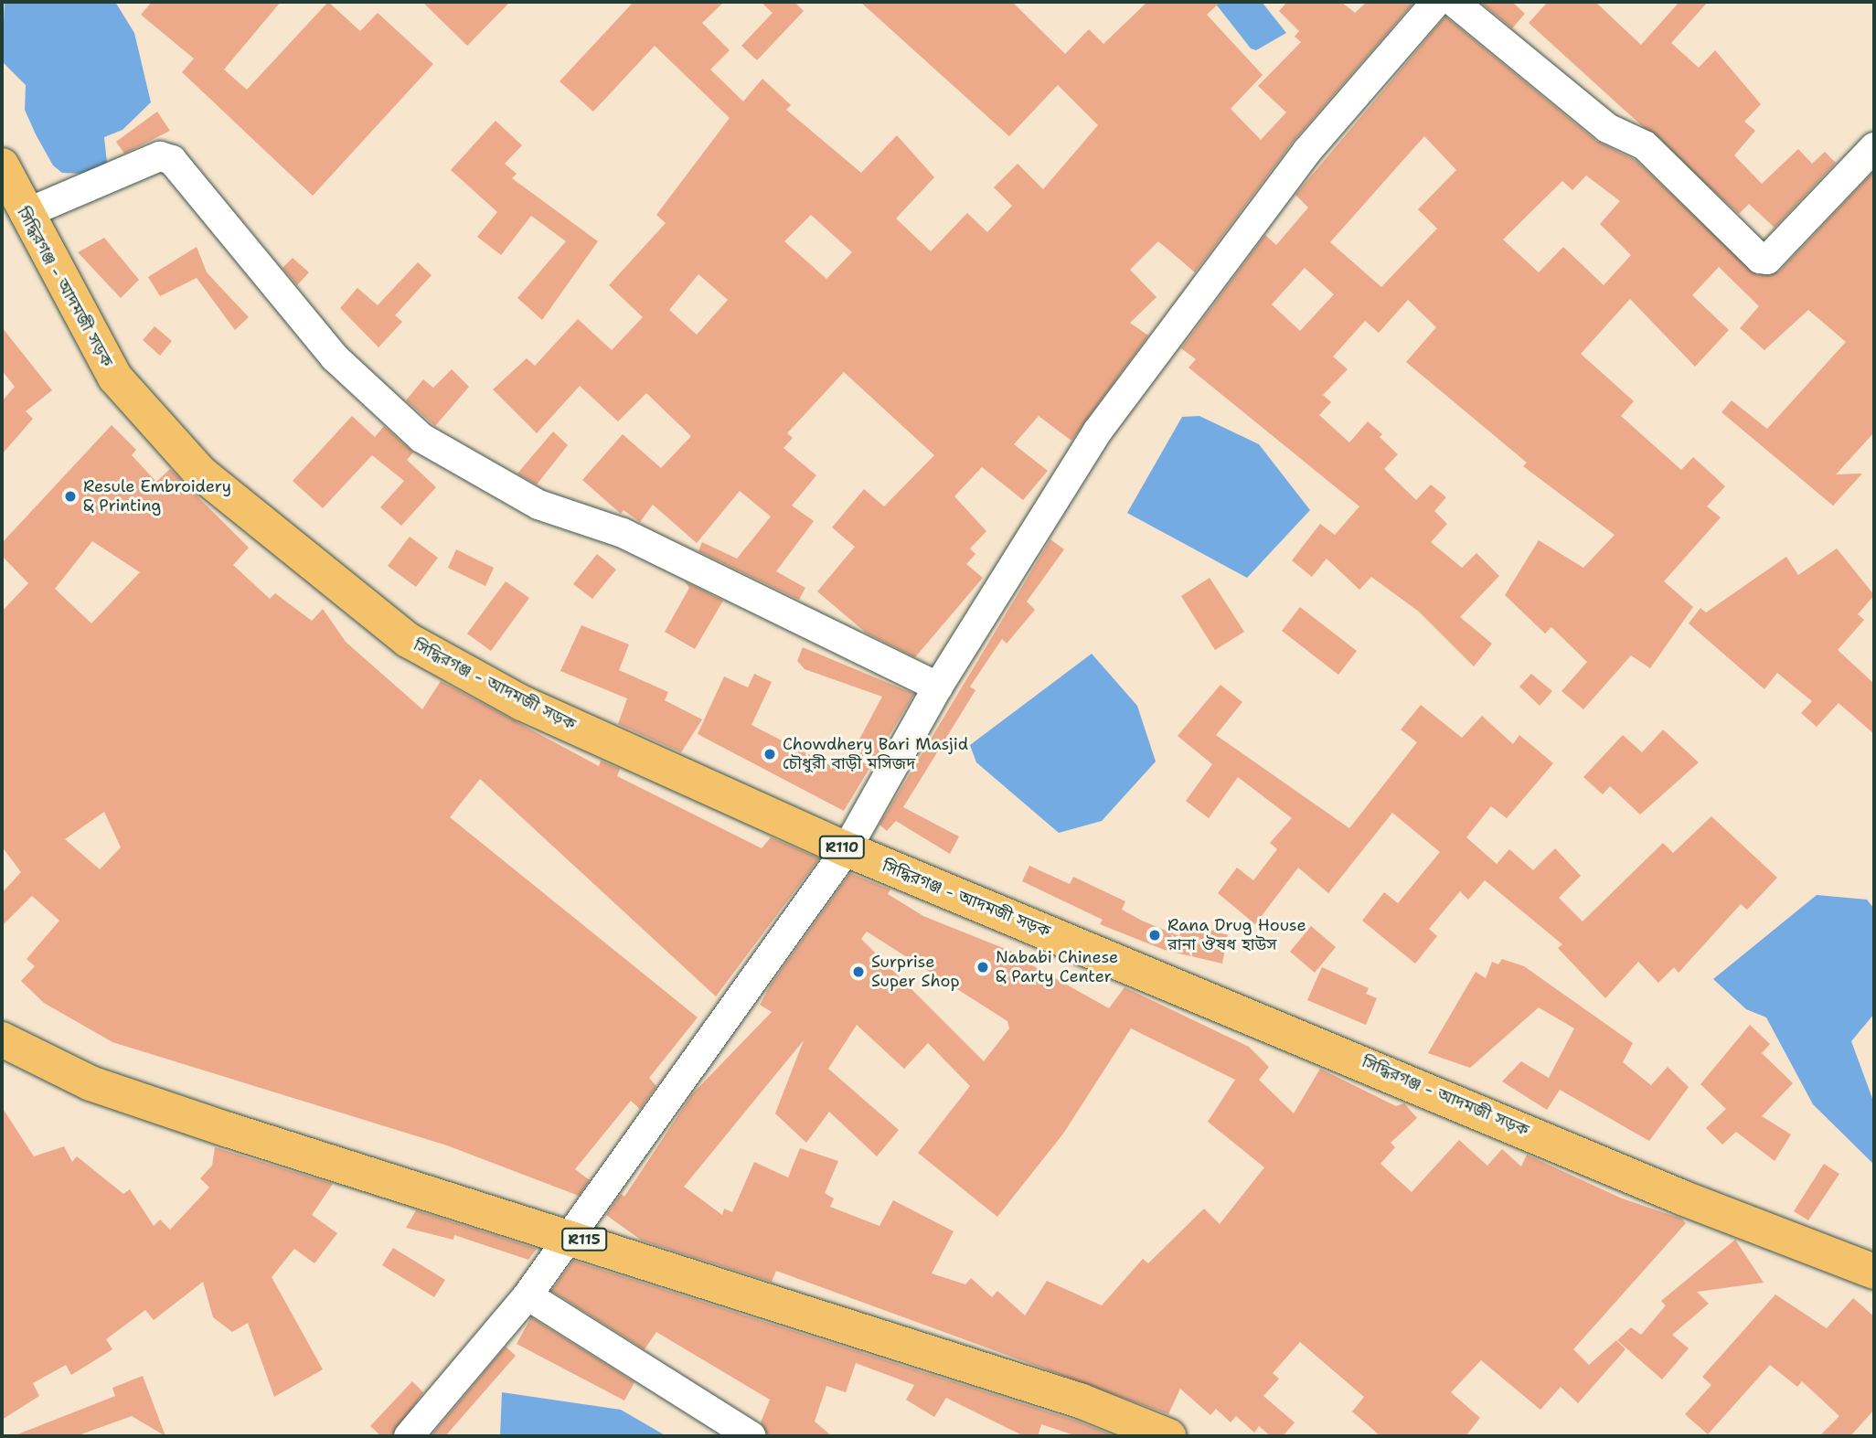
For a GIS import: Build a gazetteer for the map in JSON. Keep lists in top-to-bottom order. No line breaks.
{"streets":{"main road":["সিদ্ধিরগঞ্জ - আদমজী সড়ক","R110","R115"]},"places":["Resule Embroidery & Printing","Chowdhery Bari Masjid চৌধুরী বাড়ী মসিজদ","Rana Drug House রানা ঔষধ হাউস","Nababi Chinese & Party Center","Surprise Super Shop"]}
